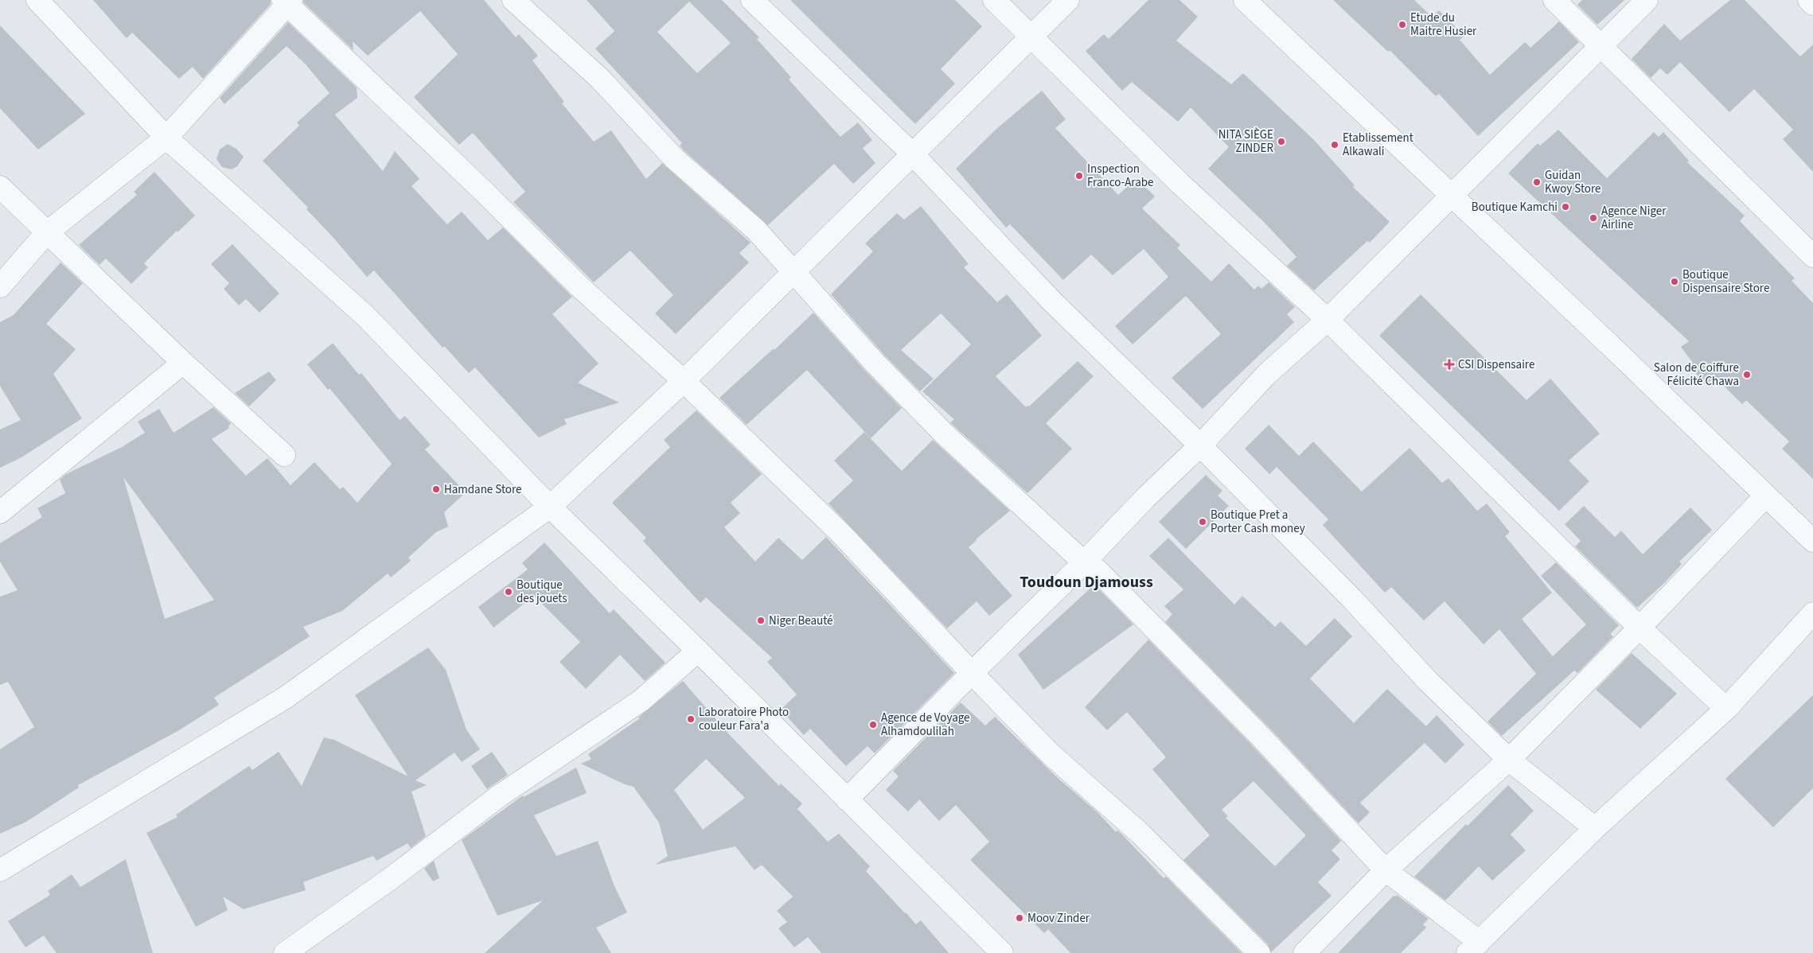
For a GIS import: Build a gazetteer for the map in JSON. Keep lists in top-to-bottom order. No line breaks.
{"districts":["Toudoun Djamouss"],"places":{"other":["Etude du Maitre Husier","NITA SIÈGE ZINDER","Etablissement Alkawali","Inspection Franco-Arabe","Guidan Kwoy Store","Boutique Kamchi","Agence Niger Airline","Boutique Dispensaire Store","Salon de Coiffure Félicité Chawa","Hamdane Store","Boutique Pret a Porter Cash money","Boutique des jouets","Niger Beauté","Laboratoire Photo couleur Fara'a","Agence de Voyage Alhamdoulilah","Moov Zinder"],"health":["CSI Dispensaire"]}}
